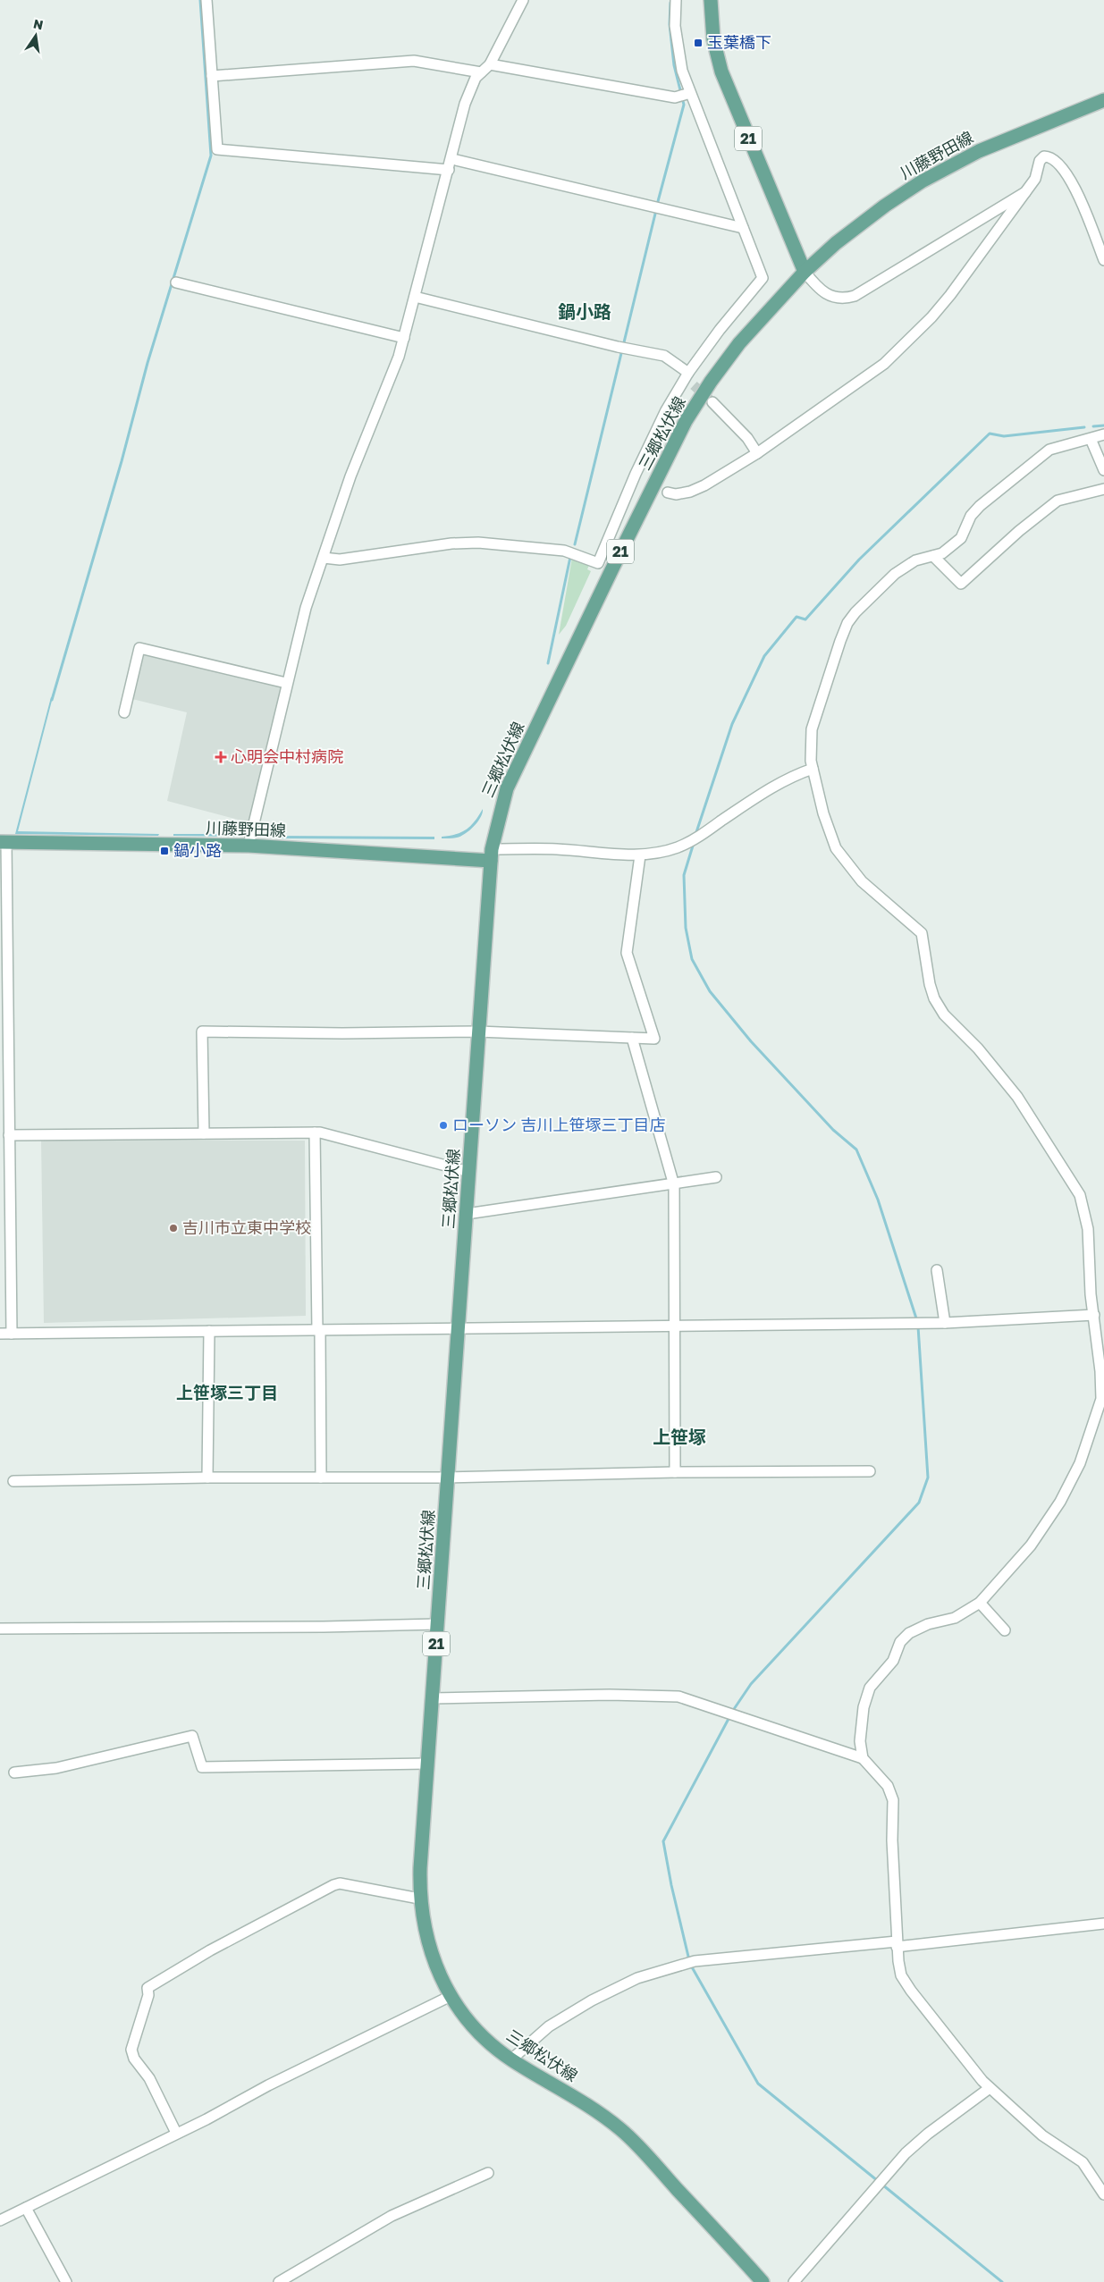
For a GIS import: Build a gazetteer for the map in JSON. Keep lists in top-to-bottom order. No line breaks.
{"streets":{"main road":["21","川藤野田線","三郷松伏線"]},"crossings":[["21","川藤野田線"],["21","三郷松伏線"],["川藤野田線","三郷松伏線"]],"districts":["鍋小路","上笹塚三丁目","上笹塚"],"places":{"transit":["玉葉橋下","鍋小路"],"health":["心明会中村病院"],"other":["ローソン 吉川上笹塚三丁目店","吉川市立東中学校"]},"north":"top"}
